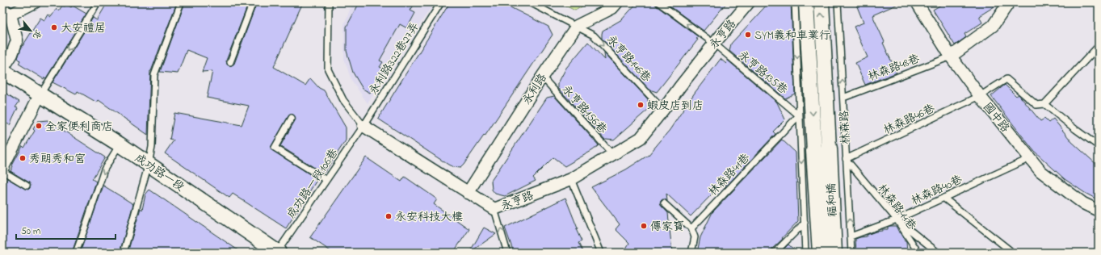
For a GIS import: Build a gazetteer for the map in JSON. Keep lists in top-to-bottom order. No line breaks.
{"streets":{"main road":["福和橋"],"street":["永亨路","永利路","國中路","林森路","成功路一段"],"lane":["永利路322巷27弄","永亨路146巷","林森路48巷","永亨路135巷","永亨路156巷","林森路46巷","林森路41巷","成功路一段106巷","林森路40巷","林森路44巷"]},"crossings":[["永亨路","永利路322巷27弄"],["永亨路","永亨路146巷"],["永亨路","永亨路135巷"],["永亨路","永利路"],["永亨路","永亨路156巷"],["永亨路","成功路一段106巷"],["永利路322巷27弄","成功路一段106巷"],["永亨路146巷","永利路"],["林森路48巷","國中路"],["林森路48巷","林森路"],["永亨路135巷","林森路41巷"],["永利路","永亨路156巷"],["國中路","林森路46巷"],["國中路","林森路40巷"],["林森路46巷","林森路"],["林森路46巷","林森路44巷"],["林森路","林森路40巷"],["林森路","福和橋"],["林森路","林森路44巷"],["成功路一段","成功路一段106巷"],["林森路40巷","林森路44巷"]],"one_way":["永亨路146巷","永亨路135巷"],"places":["大安禮居","SYM義和車業行","蝦皮店到店","全家便利商店","秀朗秀和宮","永安科技大樓","傳家寶"],"scale_bar":"50 m","north":"bottom right"}
